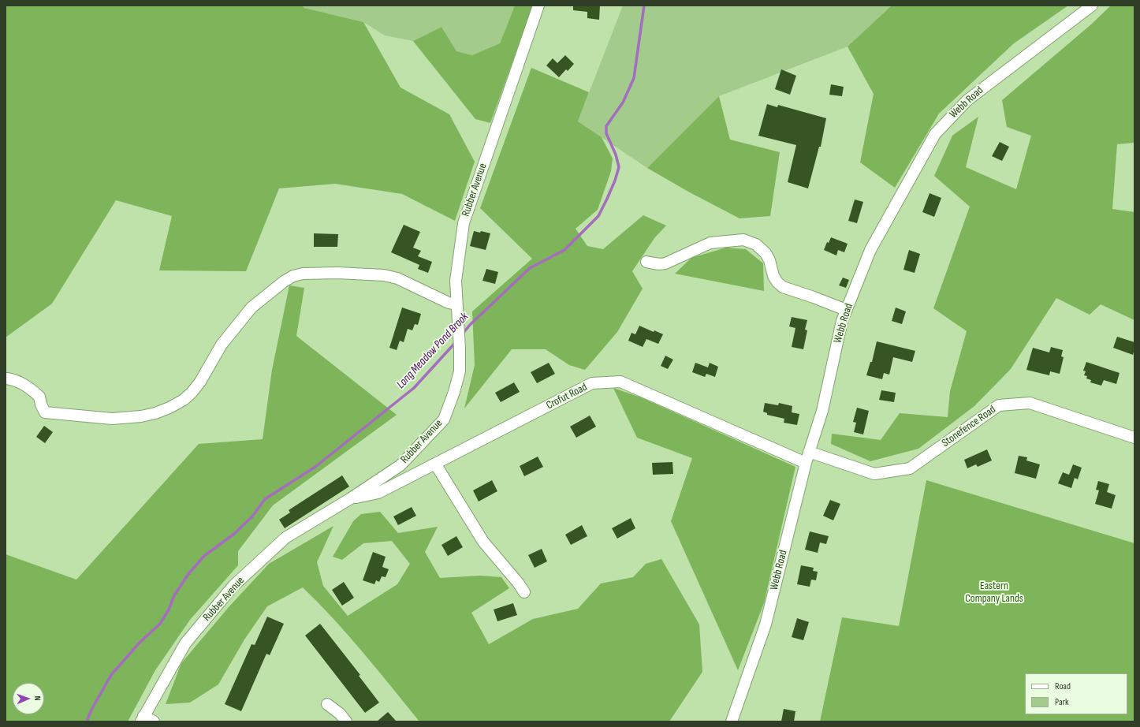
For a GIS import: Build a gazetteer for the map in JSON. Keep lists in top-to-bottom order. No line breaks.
{"streets":{"street":["Webb Road","Rubber Avenue","Crofut Road","Stonefence Road"]},"crossings":[["Webb Road","Crofut Road"],["Webb Road","Stonefence Road"],["Rubber Avenue","Crofut Road"]],"water":["Long Meadow Pond Brook"],"parks":["Eastern Company Lands"],"legend":["Road","Park"],"north":"right"}
